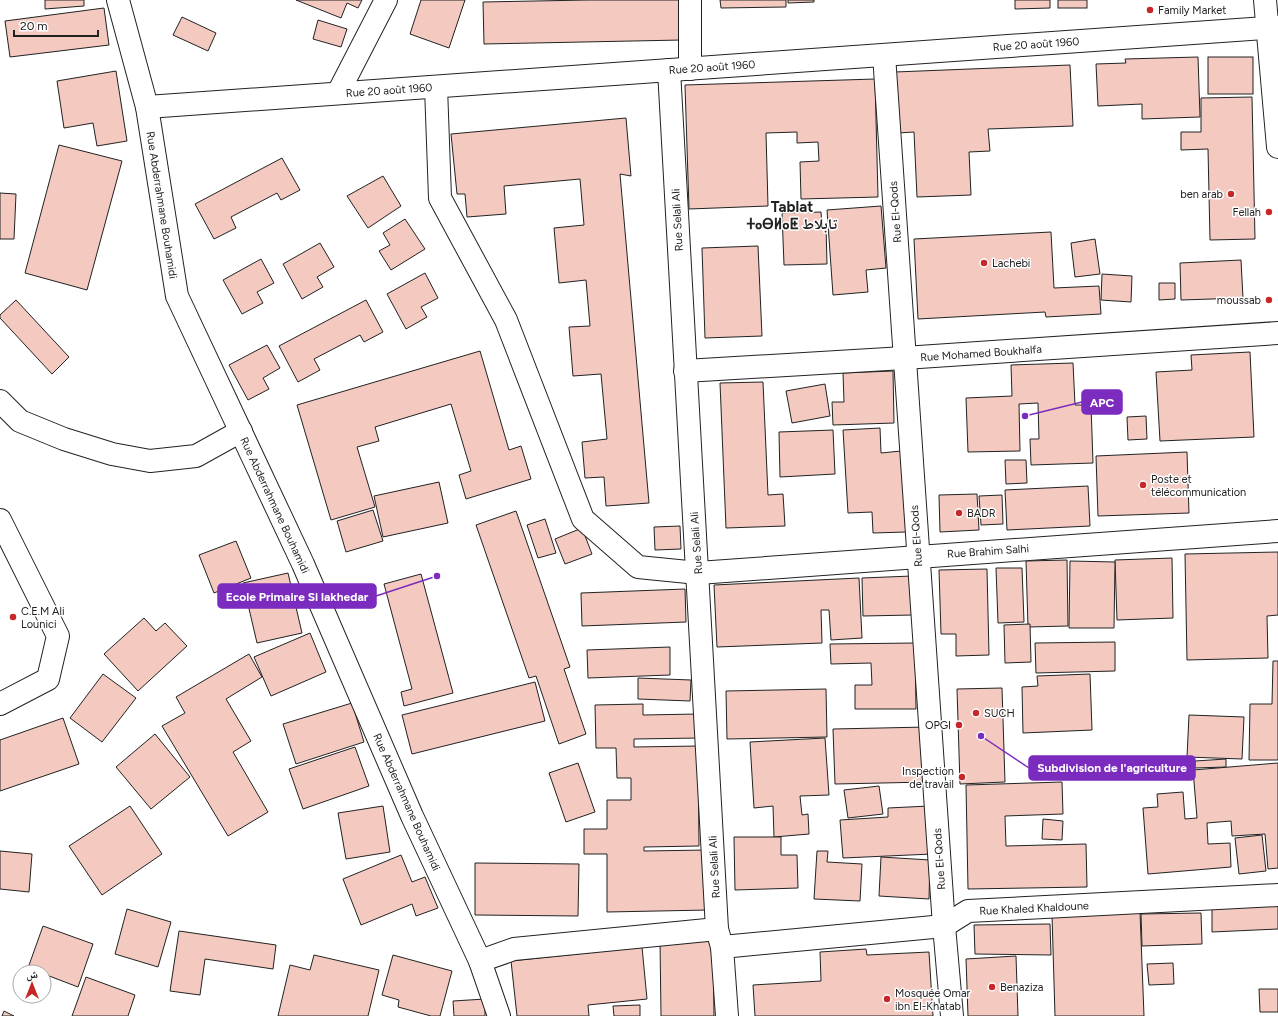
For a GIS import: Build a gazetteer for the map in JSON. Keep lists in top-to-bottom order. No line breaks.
{"streets":{"street":["Rue 20 août 1960","Rue Abderrahmane Bouhamidi","Rue El-Qods","Rue Selali Ali","Rue Mohamed Boukhalfa","Rue Brahim Salhi","Rue Khaled Khaldoune"]},"crossings":[["Rue 20 août 1960","Rue Abderrahmane Bouhamidi"],["Rue 20 août 1960","Rue El-Qods"],["Rue 20 août 1960","Rue Selali Ali"],["Rue 20 août 1960","Rue Brahim Salhi"],["Rue Abderrahmane Bouhamidi","Rue Khaled Khaldoune"],["Rue El-Qods","Rue Mohamed Boukhalfa"],["Rue El-Qods","Rue Brahim Salhi"],["Rue El-Qods","Rue Khaled Khaldoune"],["Rue Selali Ali","Rue Mohamed Boukhalfa"],["Rue Selali Ali","Rue Brahim Salhi"],["Rue Selali Ali","Rue Khaled Khaldoune"]],"districts":["Tablat ⵜⴰⴱⵍⴰⵟ تابلاط"],"places":["Family Market","ben arab","Fellah","Lachebi","moussab","APC","Poste et télécommunication","BADR","Ecole Primaire Si lakhedar","C.E.M Ali Lounici","SUCH","OPGI","Subdivision de l'agriculture","Inspection de travail","Benaziza","Mosquée Omar ibn El-Khatab"],"scale_bar":"20 m","north":"top"}
